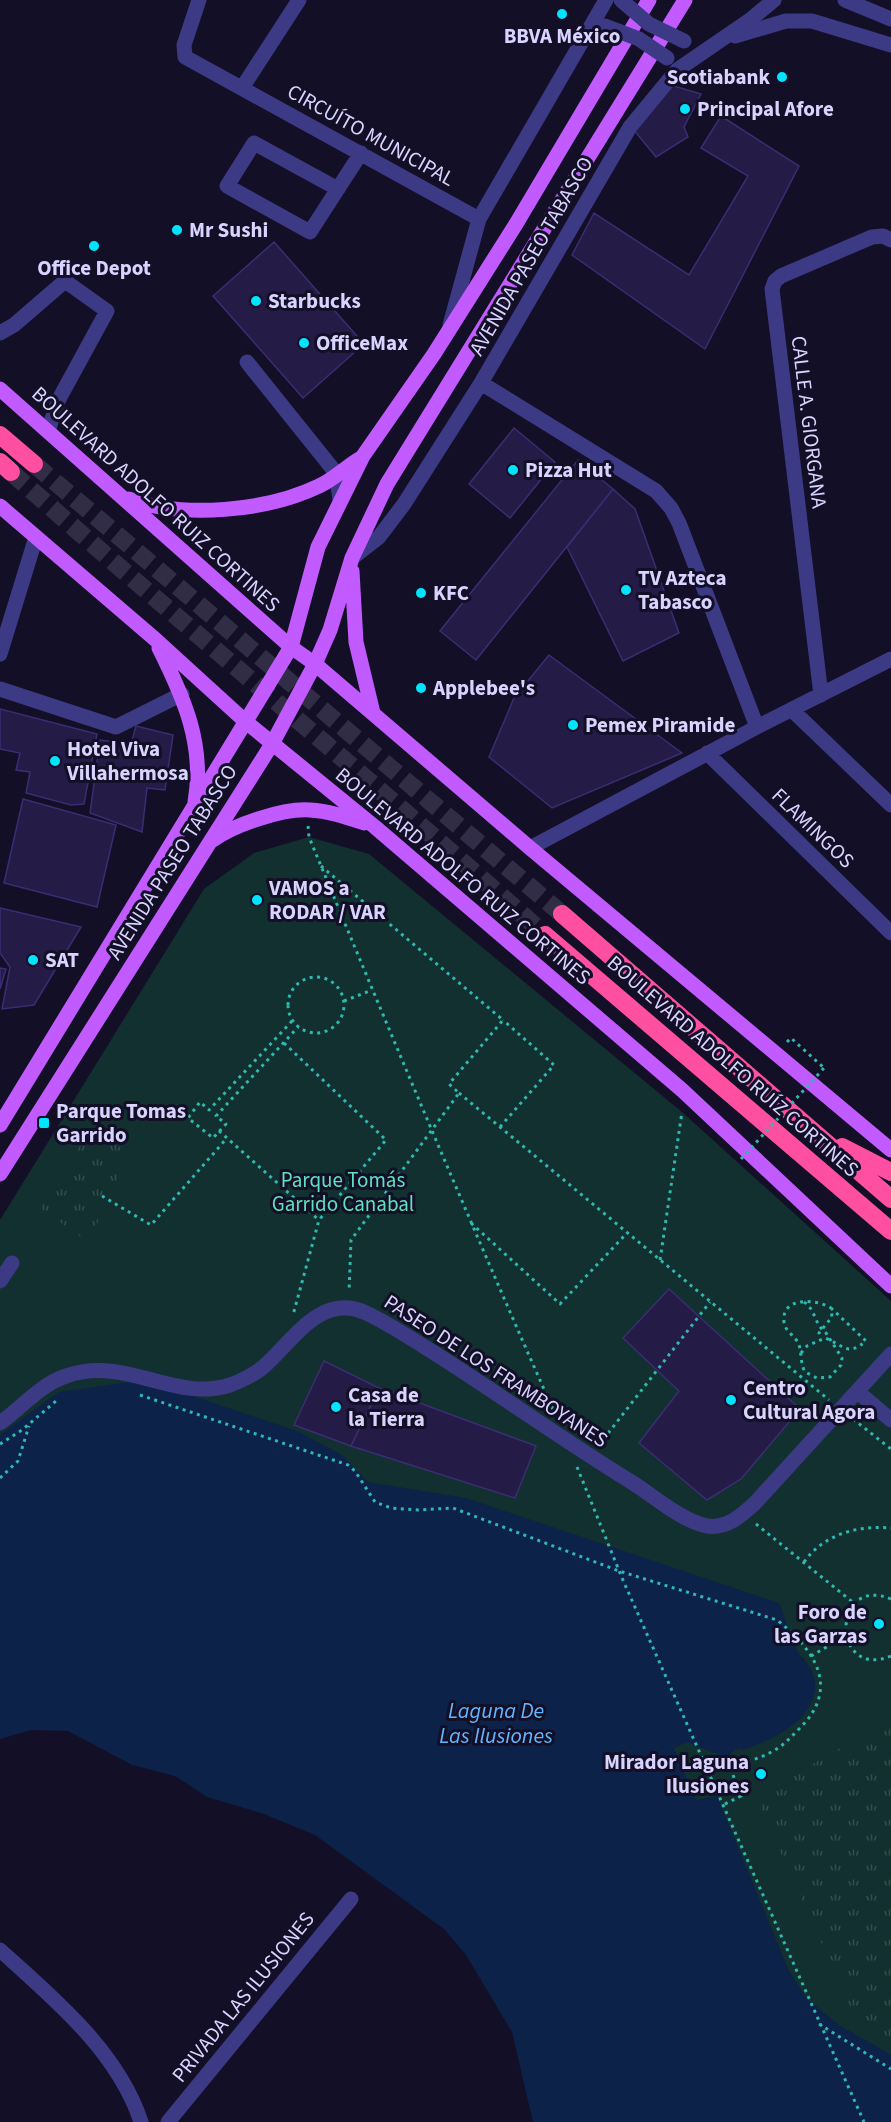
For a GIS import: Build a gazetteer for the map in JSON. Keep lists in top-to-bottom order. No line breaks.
{"streets":{"highway":["BOULEVARD ADOLFO RUÍZ CORTINES"],"main road":["AVENIDA PASEO TABASCO","BOULEVARD ADOLFO RUIZ CORTINES"],"street":["CIRCUÍTO MUNICIPAL","CALLE A. GIORGANA","FLAMINGOS","PASEO DE LOS FRAMBOYANES","PRIVADA LAS ILUSIONES"]},"crossings":[["CIRCUÍTO MUNICIPAL","AVENIDA PASEO TABASCO"],["AVENIDA PASEO TABASCO","BOULEVARD ADOLFO RUIZ CORTINES"]],"water":["Laguna De Las Ilusiones"],"parks":["Parque Tomás Garrido Canabal"],"places":{"other":["BBVA México","Scotiabank","Principal Afore","Mr Sushi","Office Depot","Starbucks","OfficeMax","Pizza Hut","TV Azteca Tabasco","KFC","Applebee's","Pemex Piramide","Hotel Viva Villahermosa","VAMOS a RODAR / VAR","SAT","Centro Cultural Agora","Casa de la Tierra","Foro de las Garzas","Mirador Laguna Ilusiones"],"transit":["Parque Tomas Garrido"]}}
